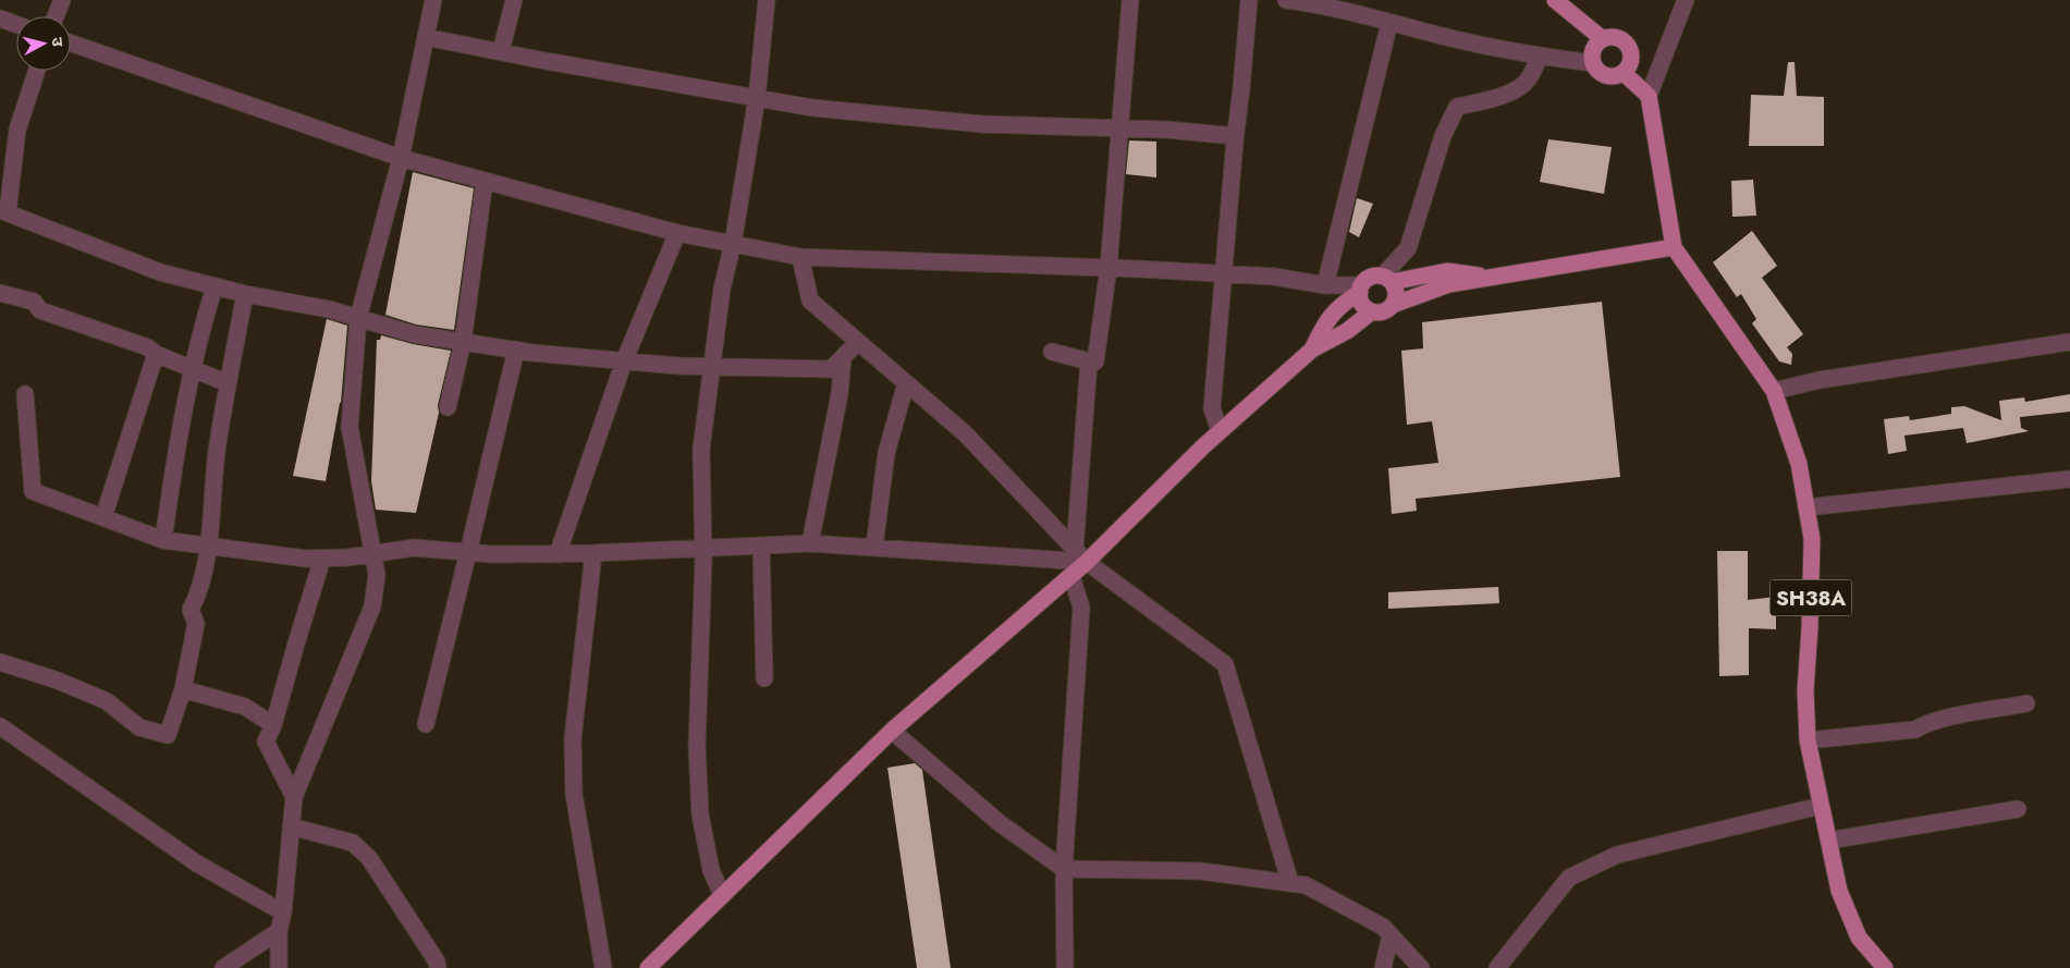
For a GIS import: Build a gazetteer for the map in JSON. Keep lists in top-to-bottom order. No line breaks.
{"streets":{"main road":["SH38A"]},"north":"right"}
